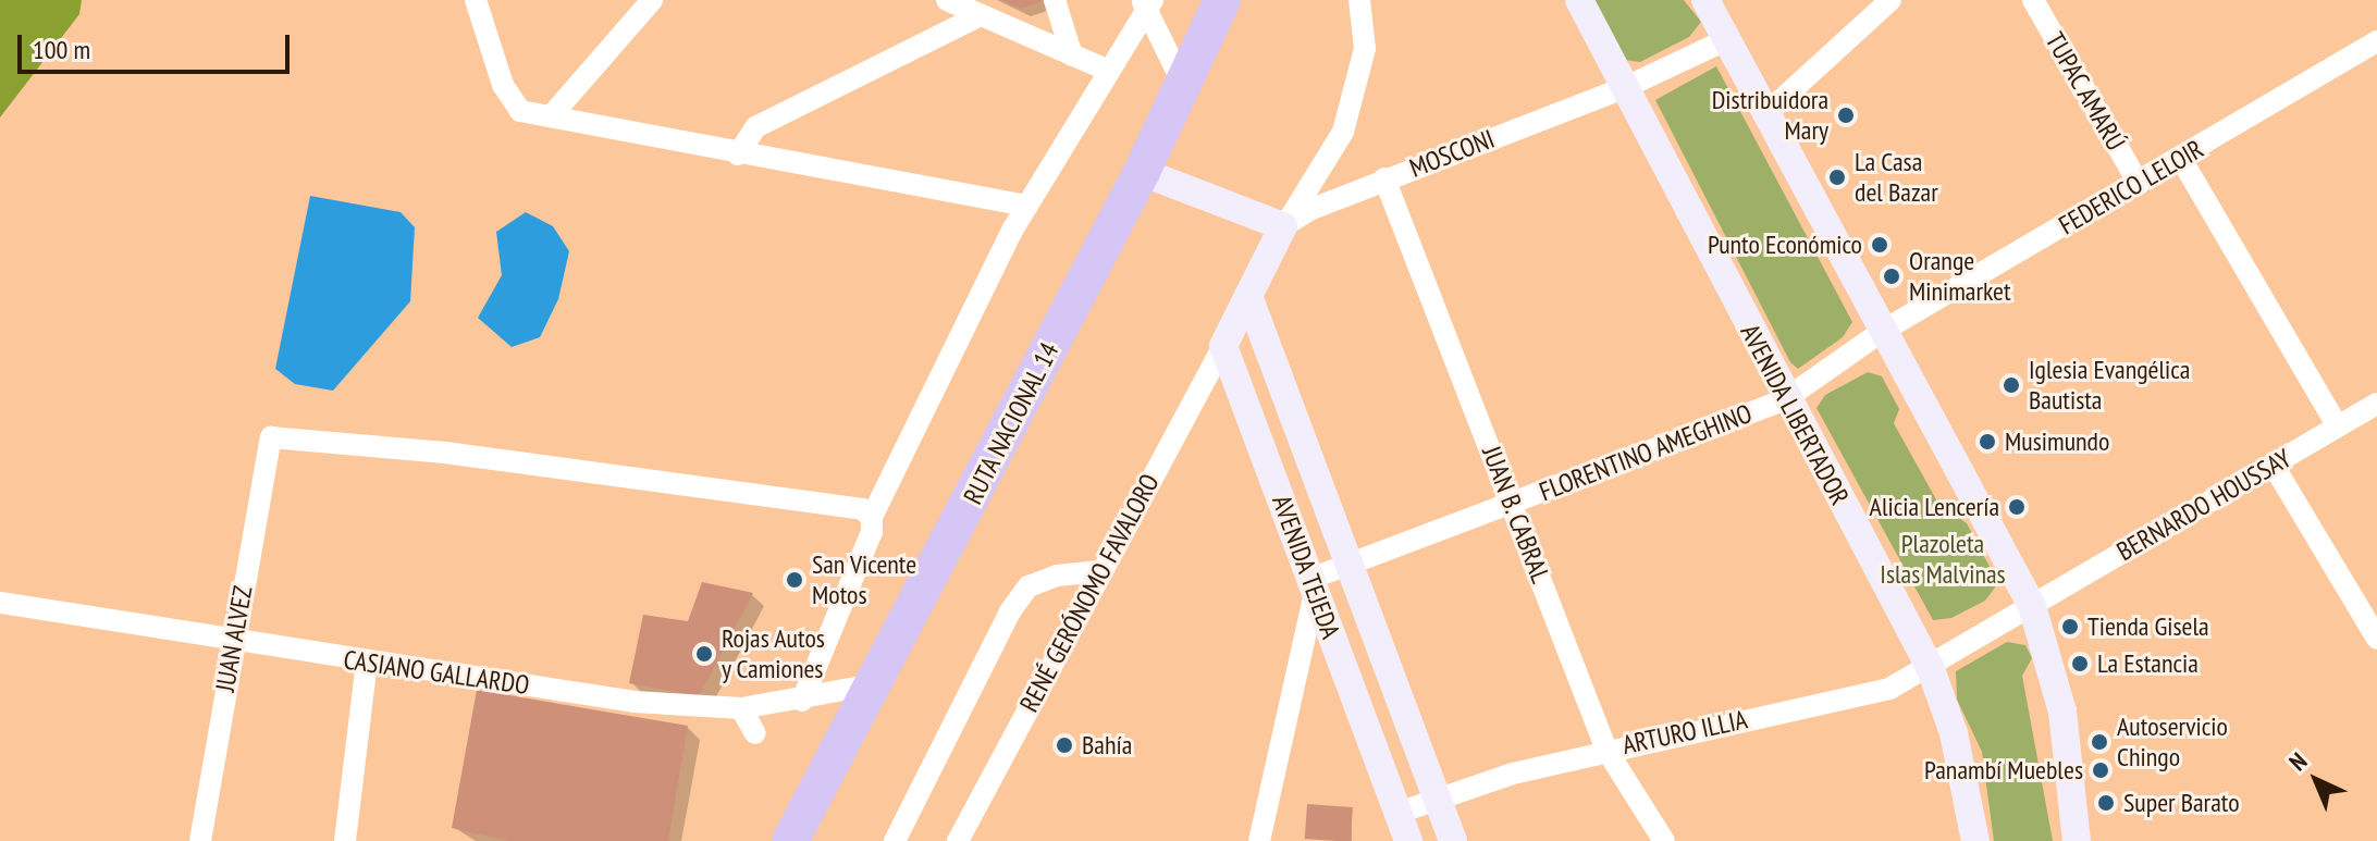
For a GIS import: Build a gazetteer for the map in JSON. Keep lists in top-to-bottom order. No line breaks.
{"streets":{"highway":["RUTA NACIONAL 14"],"main road":["AVENIDA LIBERTADOR","AVENIDA TEJEDA"],"street":["TUPAC AMARÚ","MOSCONI","FEDERICO LELOIR","FLORENTINO AMEGHINO","BERNARDO HOUSSAY","JUAN B. CABRAL","RENÉ GERÓNOMO FAVALORO","JUAN ALVEZ","CASIANO GALLARDO","ARTURO ILLIA"]},"crossings":[["TUPAC AMARÚ","FEDERICO LELOIR"],["MOSCONI","AVENIDA LIBERTADOR"],["MOSCONI","JUAN B. CABRAL"],["FEDERICO LELOIR","AVENIDA LIBERTADOR"],["FEDERICO LELOIR","FLORENTINO AMEGHINO"],["AVENIDA LIBERTADOR","FLORENTINO AMEGHINO"],["AVENIDA LIBERTADOR","BERNARDO HOUSSAY"],["AVENIDA LIBERTADOR","ARTURO ILLIA"],["RUTA NACIONAL 14","CASIANO GALLARDO"],["FLORENTINO AMEGHINO","JUAN B. CABRAL"],["FLORENTINO AMEGHINO","AVENIDA TEJEDA"],["BERNARDO HOUSSAY","ARTURO ILLIA"],["JUAN B. CABRAL","ARTURO ILLIA"],["AVENIDA TEJEDA","RENÉ GERÓNOMO FAVALORO"],["AVENIDA TEJEDA","ARTURO ILLIA"],["JUAN ALVEZ","CASIANO GALLARDO"]],"parks":["Plazoleta Islas Malvinas"],"places":["Distribuidora Mary","La Casa del Bazar","Punto Económico","Orange Minimarket","Iglesia Evangélica Bautista","Musimundo","Alicia Lencería","San Vicente Motos","Tienda Gisela","Rojas Autos y Camiones","La Estancia","Autoservicio Chingo","Bahía","Panambí Muebles","Super Barato"],"scale_bar":"100 m","north":"top left"}
